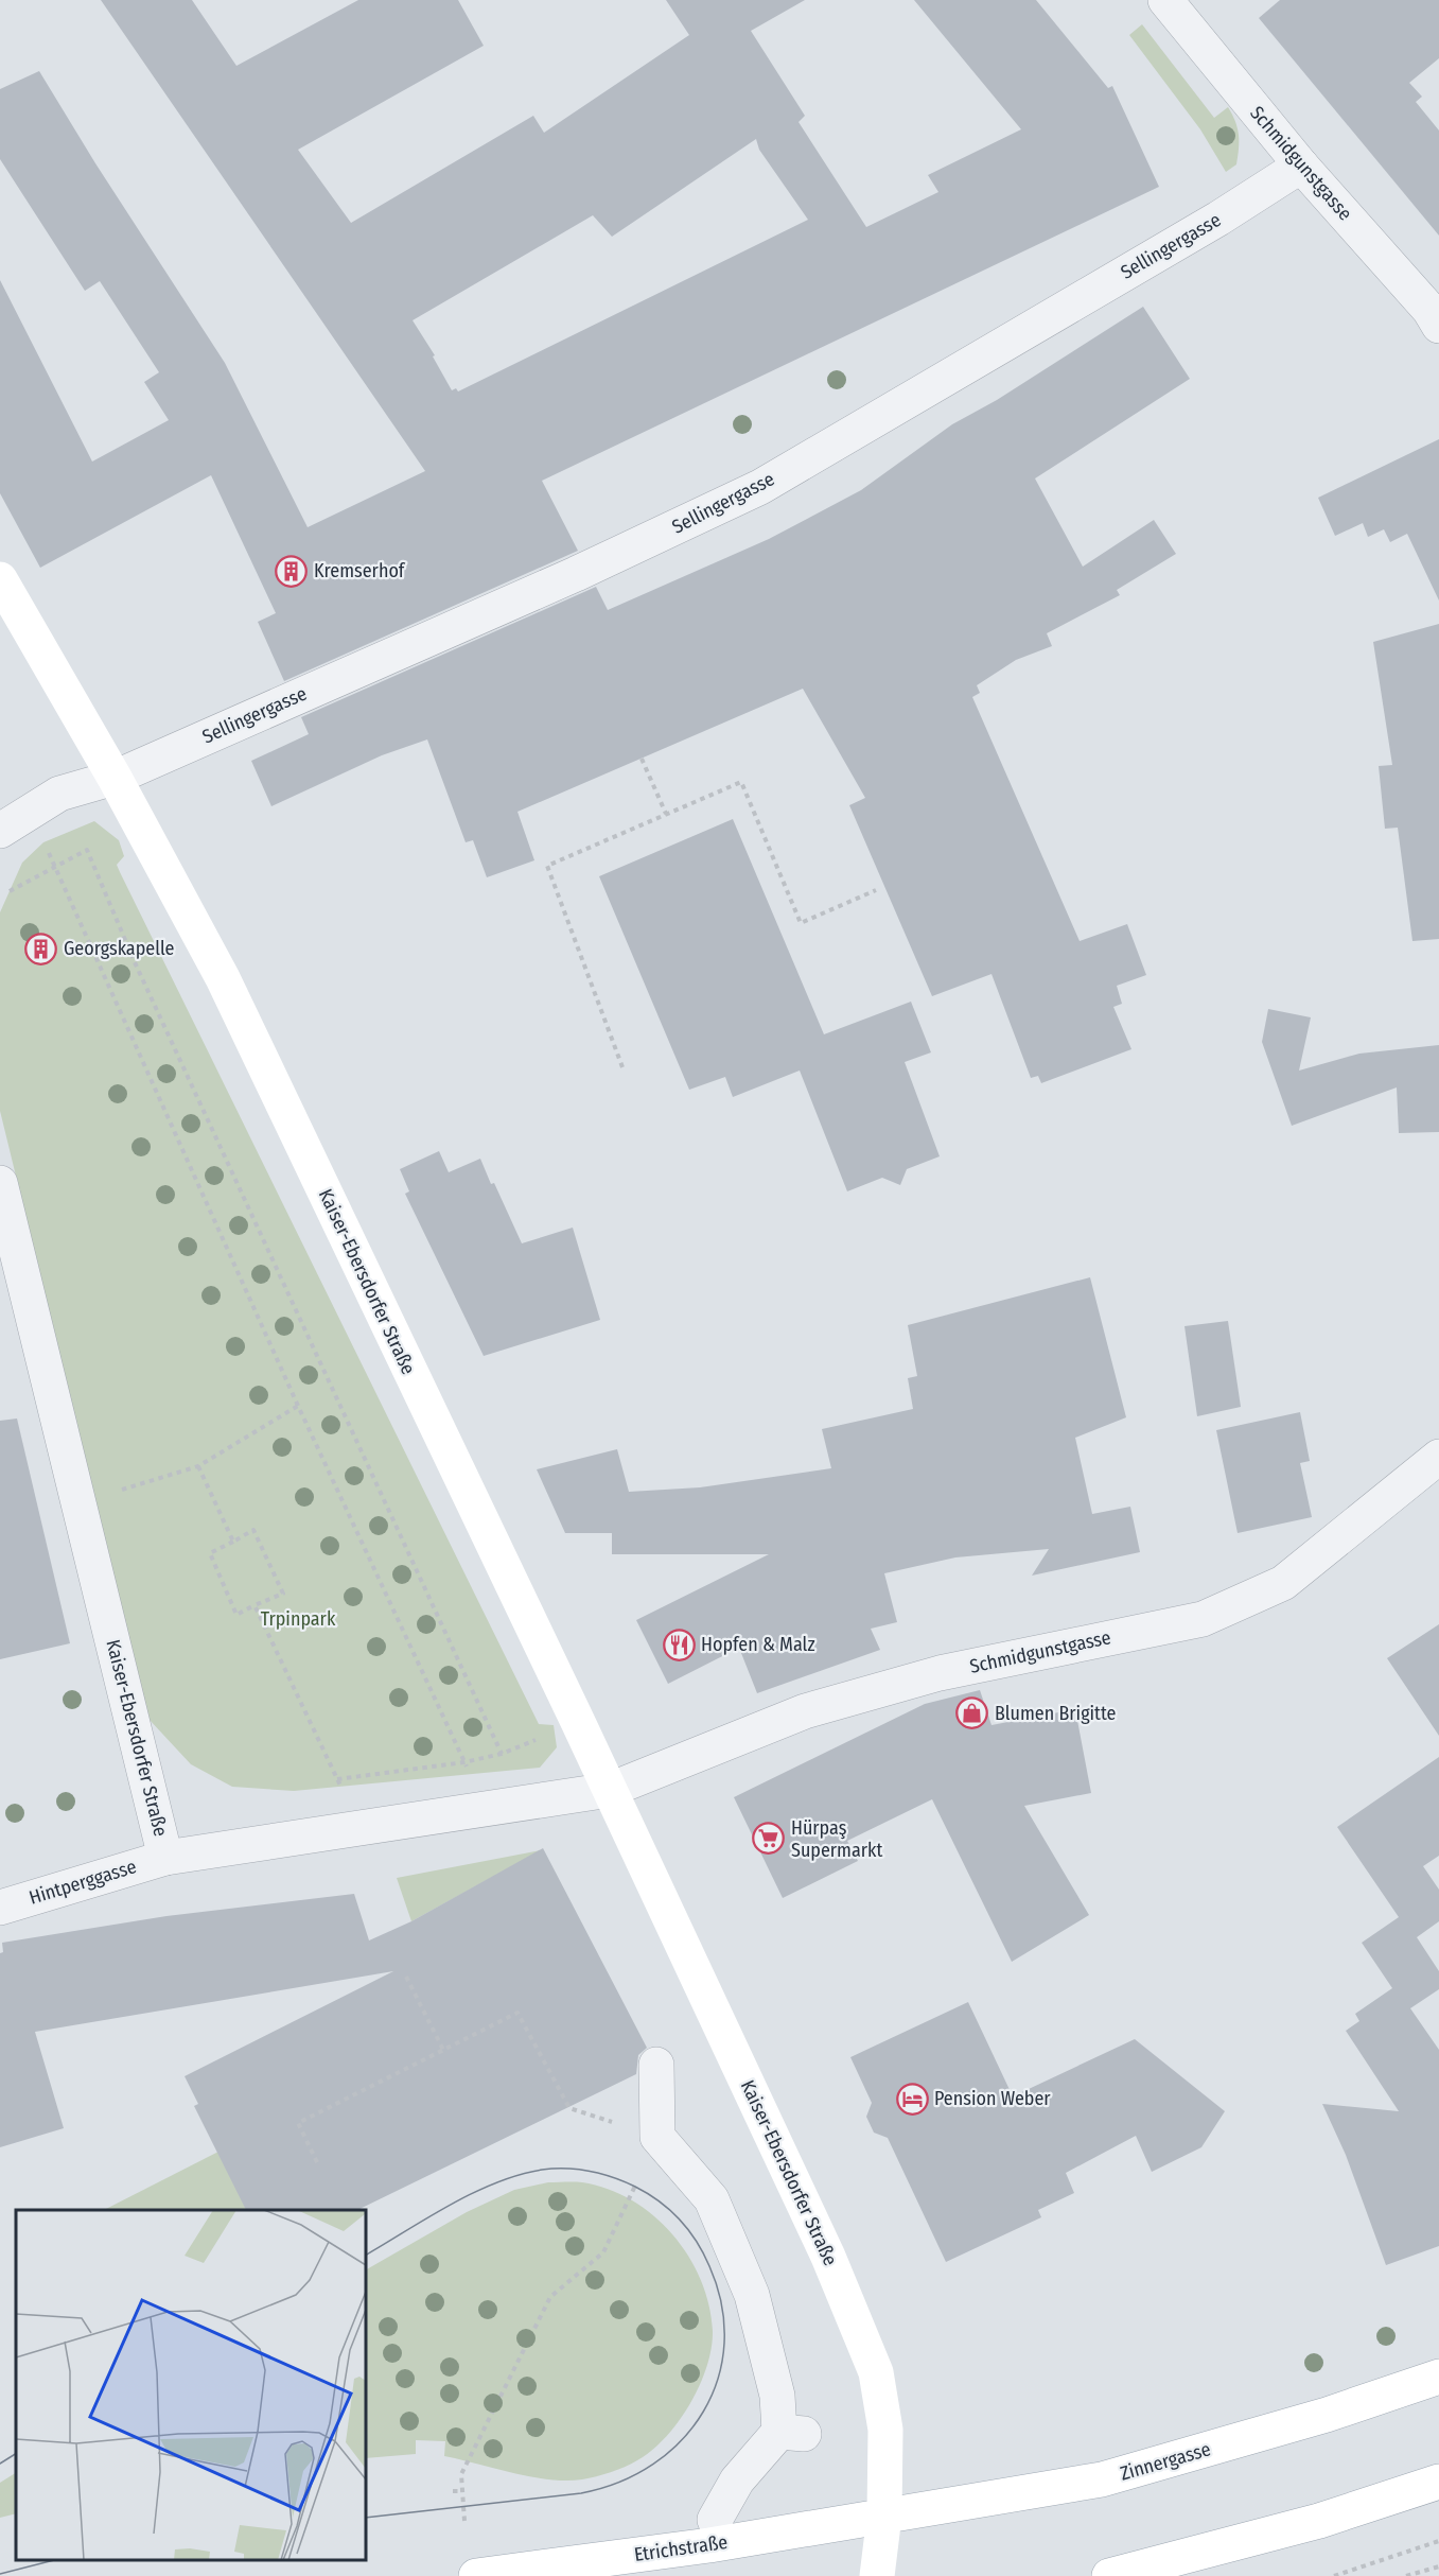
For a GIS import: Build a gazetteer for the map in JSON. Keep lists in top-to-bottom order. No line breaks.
{"streets":{"main road":["Kaiser-Ebersdorfer Straße","Zinnergasse","Etrichstraße"],"street":["Schmidgunstgasse","Sellingergasse","Hintperggasse"]},"crossings":[["Schmidgunstgasse","Sellingergasse"],["Schmidgunstgasse","Kaiser-Ebersdorfer Straße"],["Sellingergasse","Kaiser-Ebersdorfer Straße"],["Kaiser-Ebersdorfer Straße","Hintperggasse"],["Kaiser-Ebersdorfer Straße","Zinnergasse"],["Kaiser-Ebersdorfer Straße","Etrichstraße"],["Zinnergasse","Etrichstraße"]],"parks":["Trpinpark"],"places":{"building":["Kremserhof","Georgskapelle"],"restaurant":["Hopfen & Malz"],"shop":["Blumen Brigitte"],"supermarket":["Hürpaş Supermarkt"],"hotel":["Pension Weber"]}}
